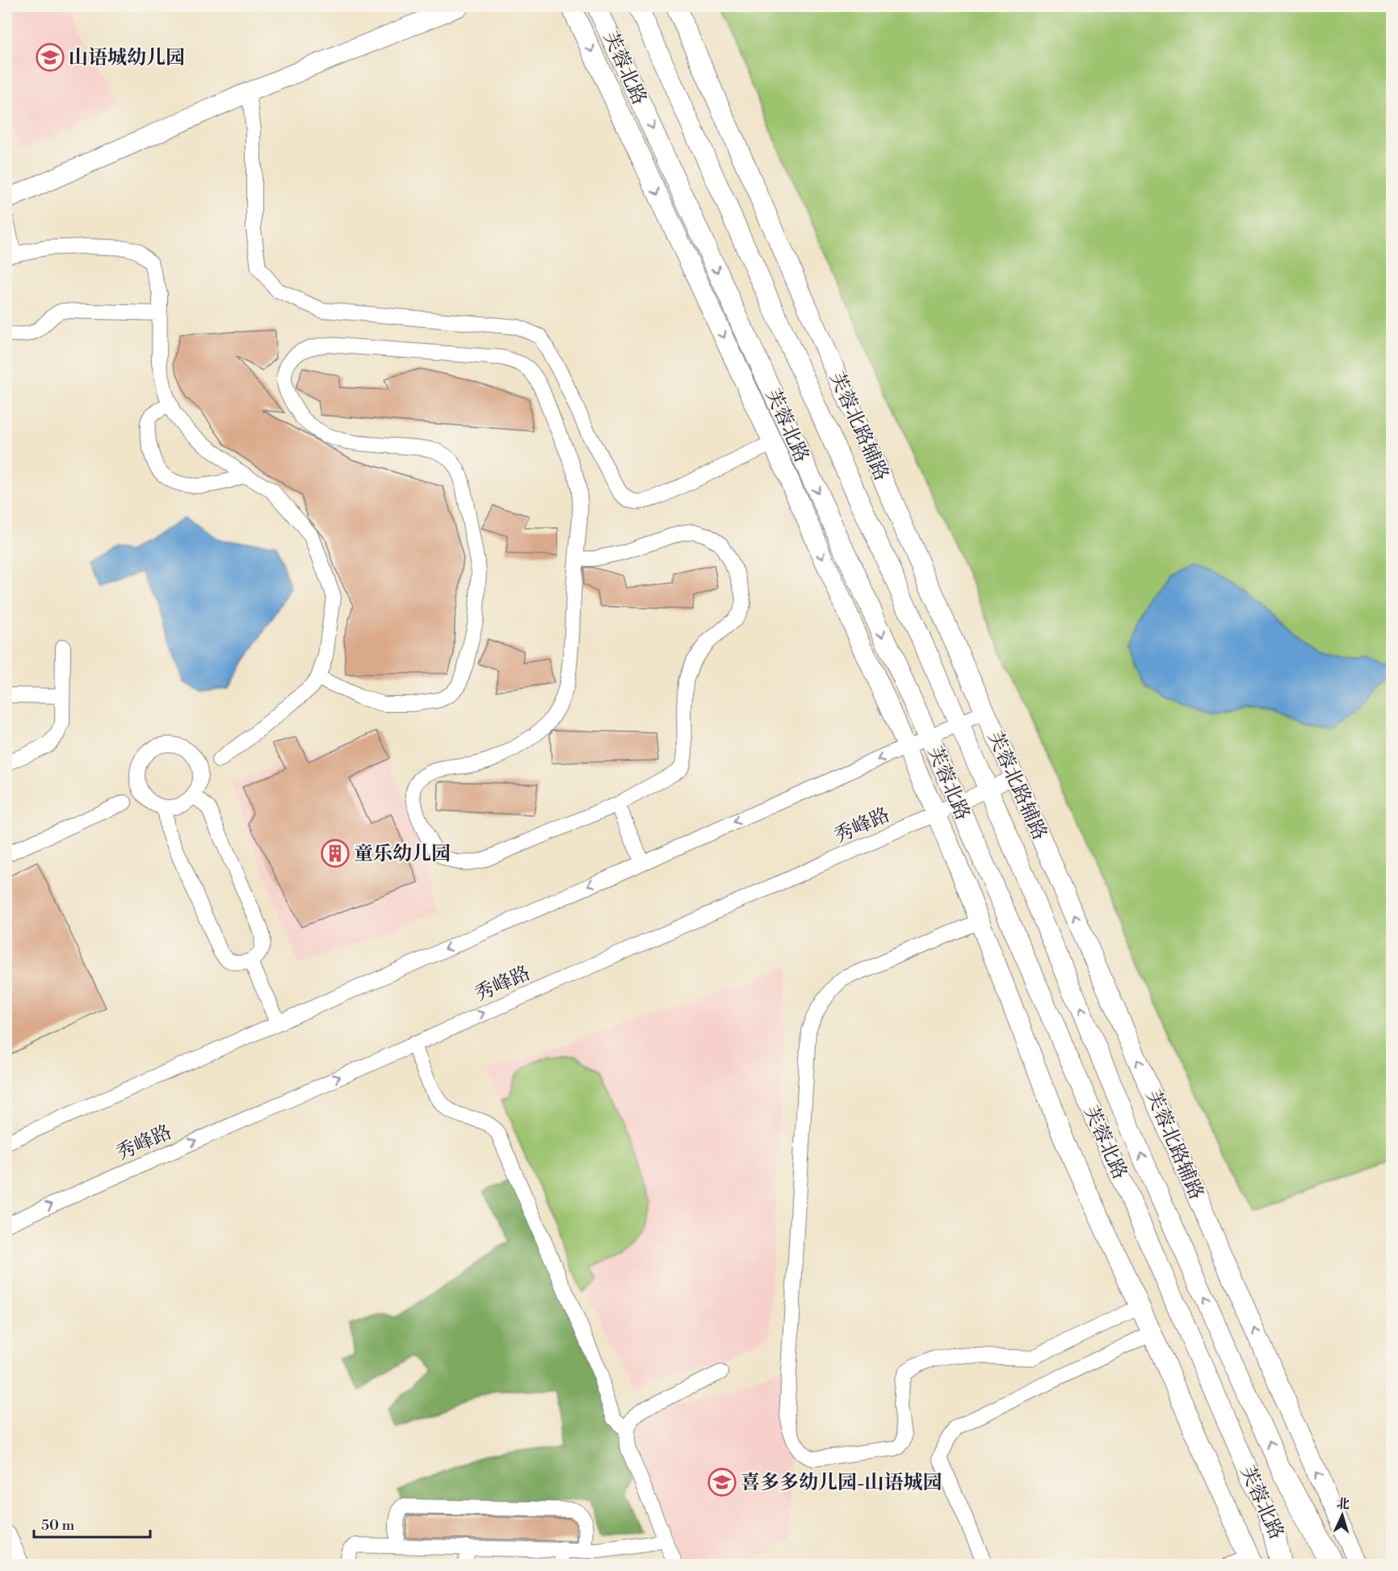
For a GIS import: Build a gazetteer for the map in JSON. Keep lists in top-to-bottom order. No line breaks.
{"streets":{"main road":["芙蓉北路","芙蓉北路辅路"],"street":["秀峰路"]},"crossings":[["芙蓉北路","秀峰路"],["芙蓉北路辅路","秀峰路"]],"places":{"school or university":["山语城幼儿园","喜多多幼儿园-山语城园"],"building":["童乐幼儿园"]},"scale_bar":"50 m","north":"top"}
